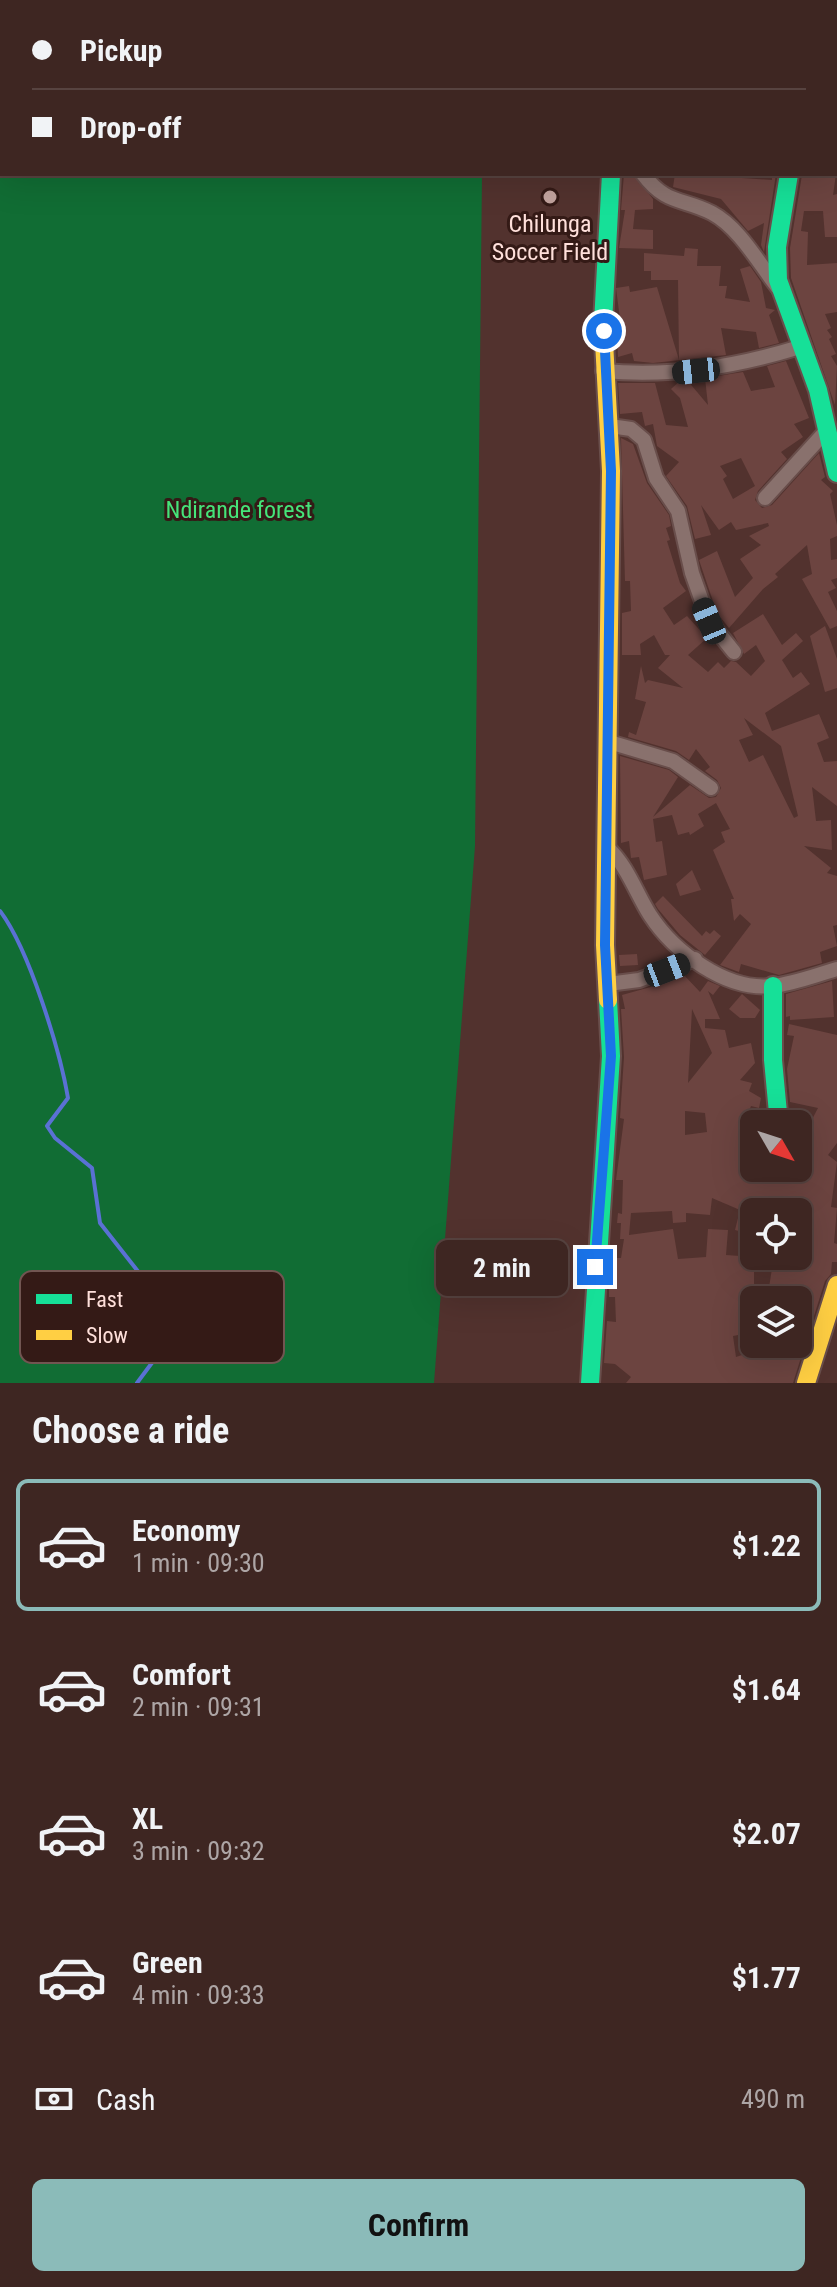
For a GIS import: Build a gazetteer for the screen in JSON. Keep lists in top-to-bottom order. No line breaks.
{"parks":["Ndirande forest"],"places":["Chilunga Soccer Field"],"legend":["Fast","Slow"],"north":"bottom right","page":{"banner":["Pickup","Drop-off"],"bubble":"2 min","heading":"Choose a ride","list":[{"name":"Economy","note":"1 min · 09:30","value":"$1.22"},{"name":"Comfort","note":"2 min · 09:31","value":"$1.64"},{"name":"XL","note":"3 min · 09:32","value":"$2.07"},{"name":"Green","note":"4 min · 09:33","value":"$1.77"}],"pay":["Cash","490 m"],"buttons":"Confirm"}}
